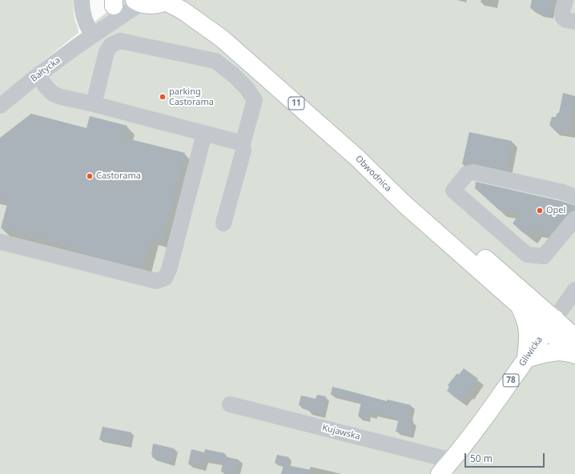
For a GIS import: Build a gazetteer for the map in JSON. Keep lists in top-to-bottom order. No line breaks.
{"streets":{"main road":["11","Obwodnica","Gliwicka","78"],"street":["Bałtycka","Kujawska"]},"crossings":[["Obwodnica","Gliwicka"],["Gliwicka","Kujawska"]],"places":["parking Castorama","Castorama","Opel"],"scale_bar":"50 m"}
